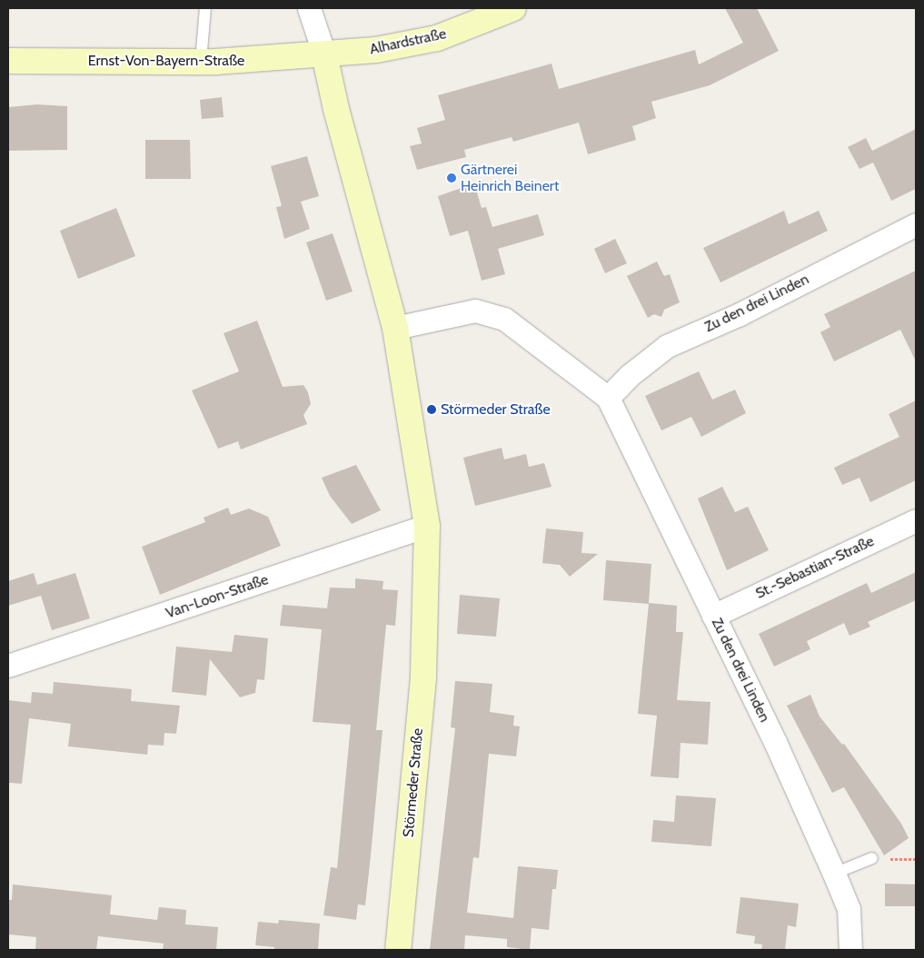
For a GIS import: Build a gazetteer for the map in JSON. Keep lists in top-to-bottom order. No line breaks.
{"streets":{"main road":["Alhardstraße","Ernst-Von-Bayern-Straße","Störmeder Straße"],"street":["Zu den drei Linden","St.-Sebastian-Straße","Van-Loon-Straße"]},"crossings":[["Alhardstraße","Ernst-Von-Bayern-Straße"],["Alhardstraße","Störmeder Straße"],["Ernst-Von-Bayern-Straße","Störmeder Straße"],["Zu den drei Linden","St.-Sebastian-Straße"],["Zu den drei Linden","Störmeder Straße"],["Van-Loon-Straße","Störmeder Straße"]],"places":["Gärtnerei Heinrich Beinert","Störmeder Straße"]}
